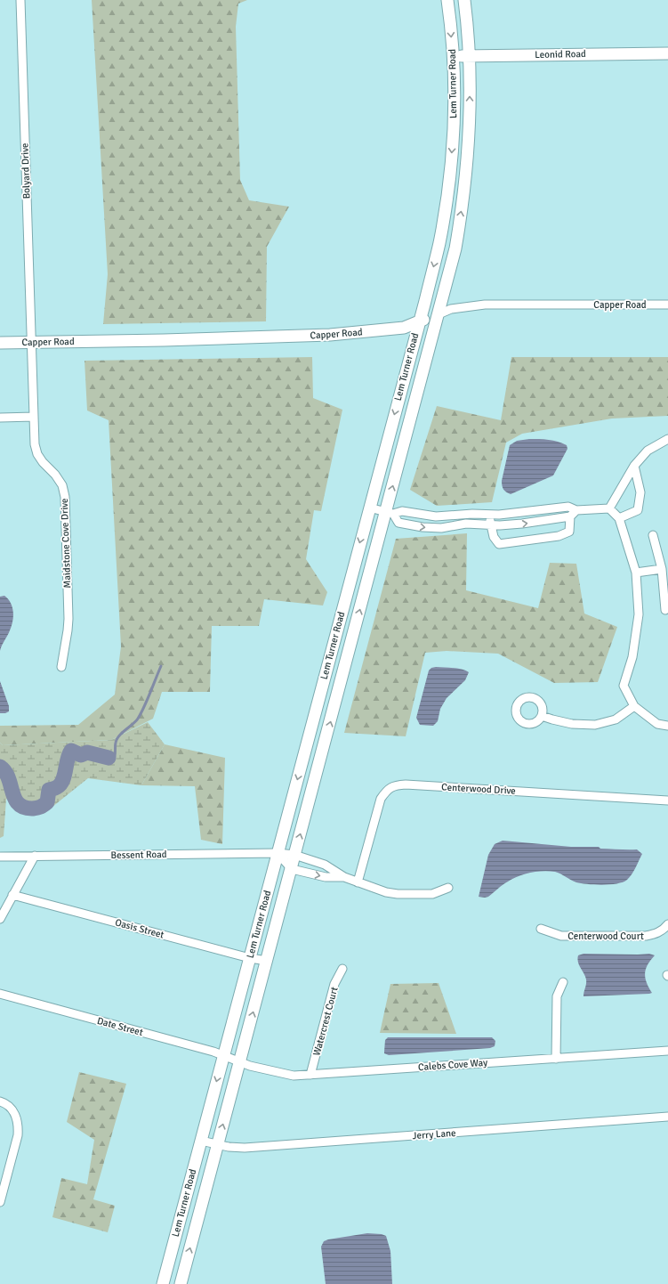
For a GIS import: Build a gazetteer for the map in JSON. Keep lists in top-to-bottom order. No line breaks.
{"streets":{"main road":["Leonid Road","Lem Turner Road","Capper Road"],"street":["Bolyard Drive","Maidstone Cove Drive","Centerwood Drive","Bessent Road","Oasis Street","Centerwood Court","Watercrest Court","Date Street","Calebs Cove Way","Jerry Lane"]},"crossings":[["Leonid Road","Lem Turner Road"],["Lem Turner Road","Capper Road"],["Lem Turner Road","Bessent Road"],["Lem Turner Road","Oasis Street"],["Lem Turner Road","Date Street"],["Lem Turner Road","Calebs Cove Way"],["Lem Turner Road","Jerry Lane"],["Bolyard Drive","Capper Road"],["Bolyard Drive","Maidstone Cove Drive"],["Capper Road","Maidstone Cove Drive"],["Centerwood Drive","Bessent Road"],["Watercrest Court","Calebs Cove Way"],["Date Street","Calebs Cove Way"]]}
